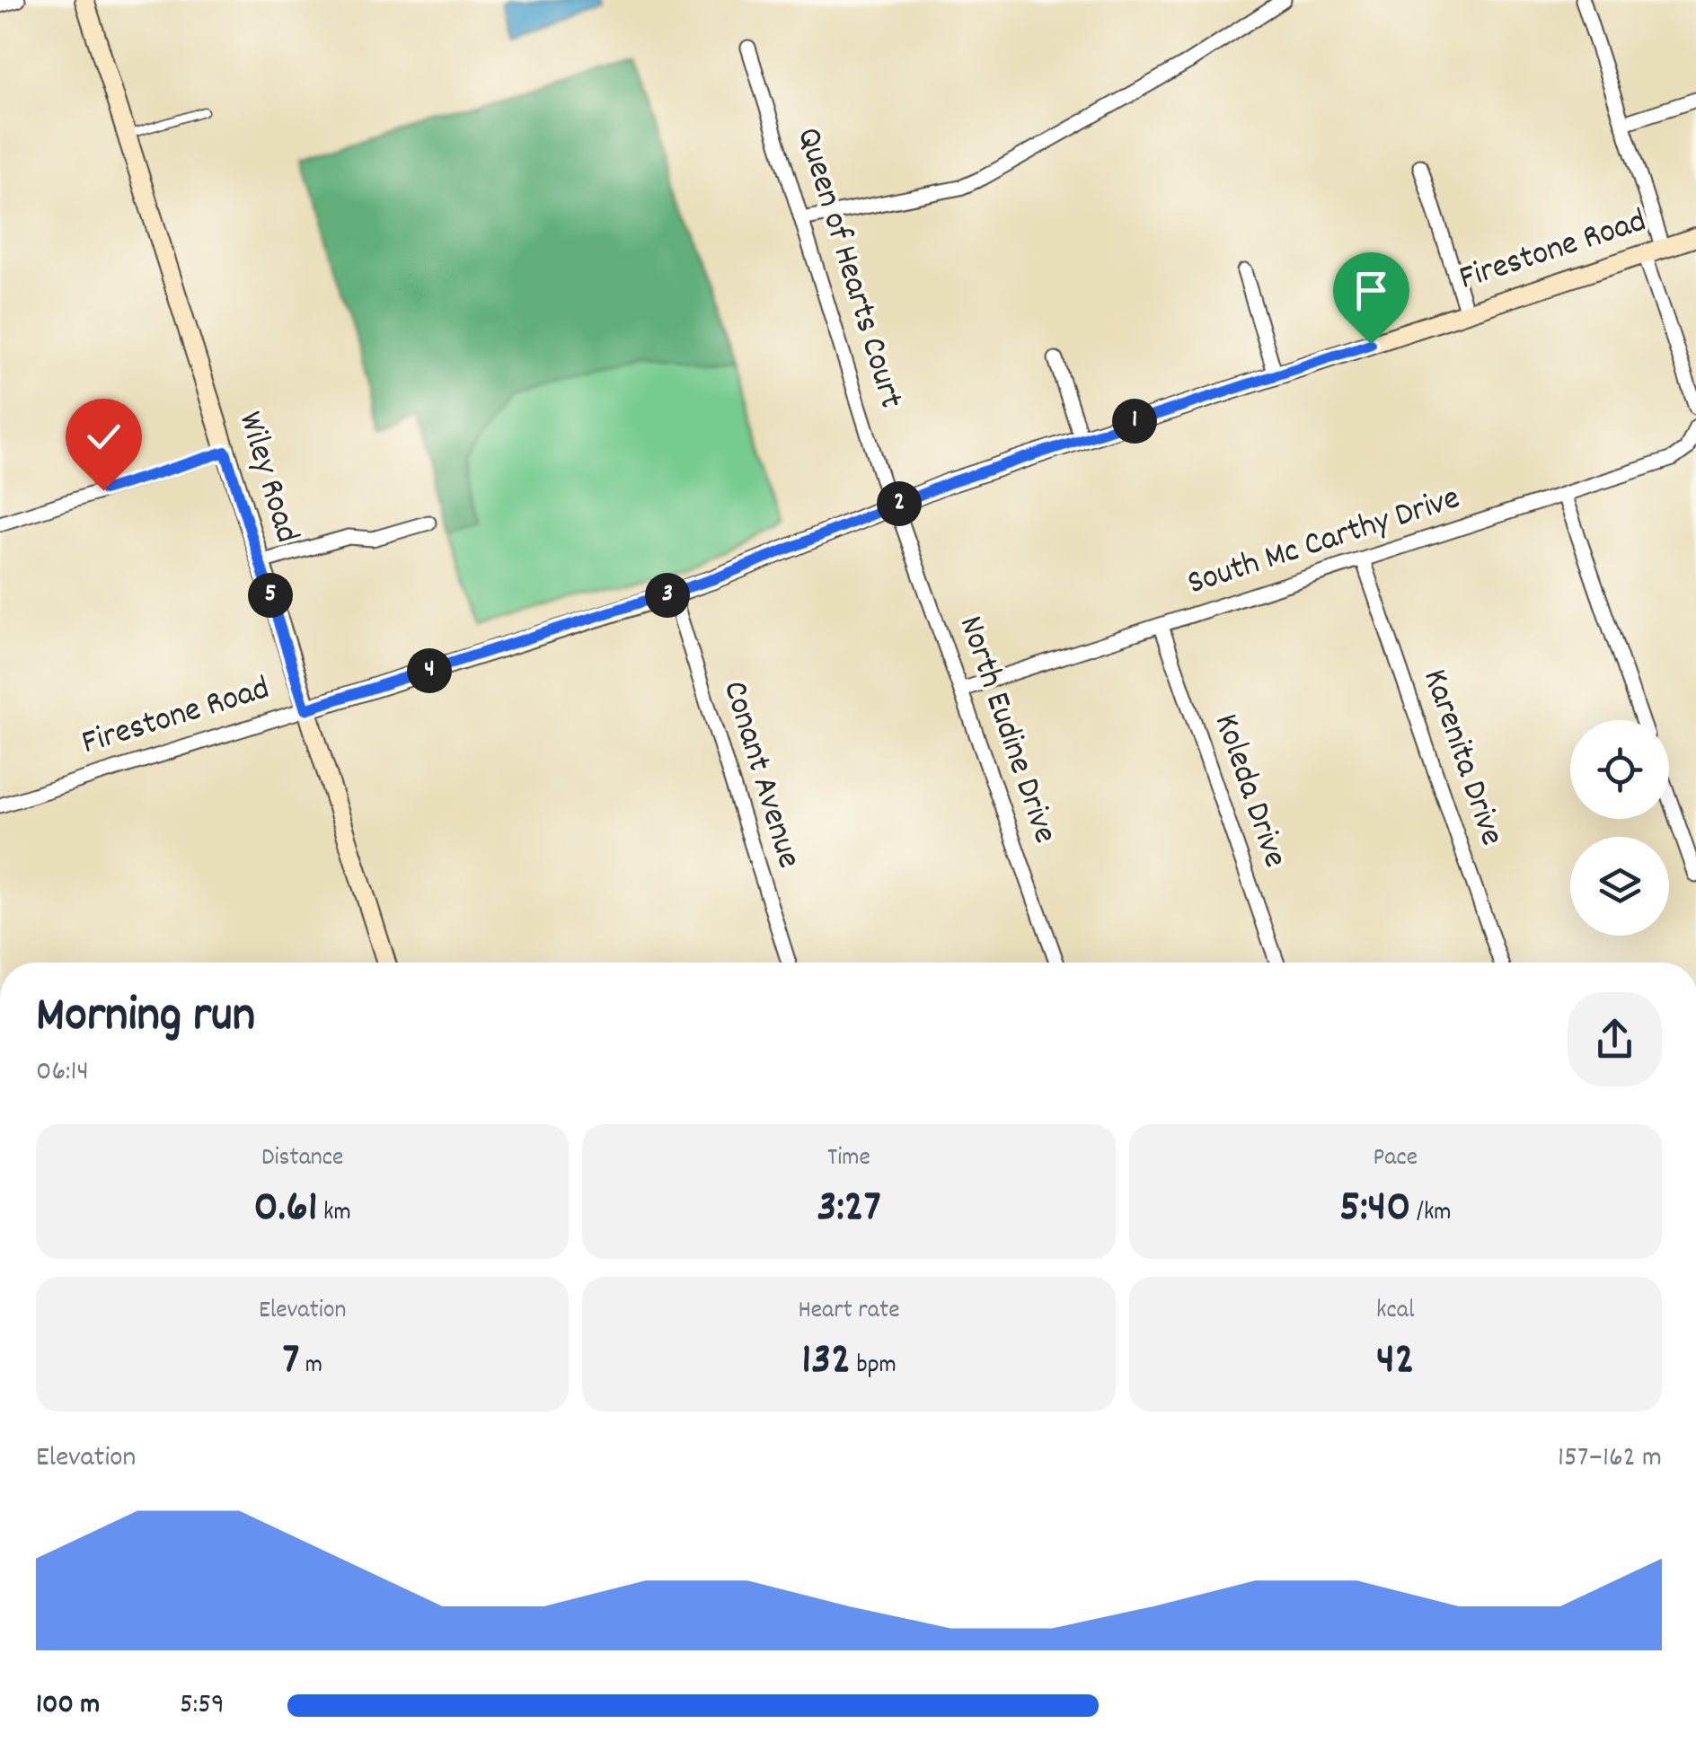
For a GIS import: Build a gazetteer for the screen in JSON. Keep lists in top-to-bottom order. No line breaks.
{"streets":{"street":["Firestone Road","Queen of Hearts Court","Wiley Road","South Mc Carthy Drive","North Eudine Drive","Karenita Drive","Conant Avenue","Koleda Drive"]},"crossings":[["Firestone Road","Queen of Hearts Court"],["Firestone Road","Wiley Road"],["Firestone Road","North Eudine Drive"],["Firestone Road","Conant Avenue"],["Queen of Hearts Court","North Eudine Drive"],["South Mc Carthy Drive","North Eudine Drive"],["South Mc Carthy Drive","Karenita Drive"],["South Mc Carthy Drive","Koleda Drive"]],"page":{"pins":["1","2","3","5","4"],"heading":["Morning run","06:14"],"stats":[["Distance","0.61 km"],["Time","3:27"],["Pace","5:40 /km"],["Elevation","7 m"],["Heart rate","132 bpm"],["kcal","42"]],"chart":["Elevation","157–162 m"],"list":[{"name":"100 m","note":"5:59"}]}}
